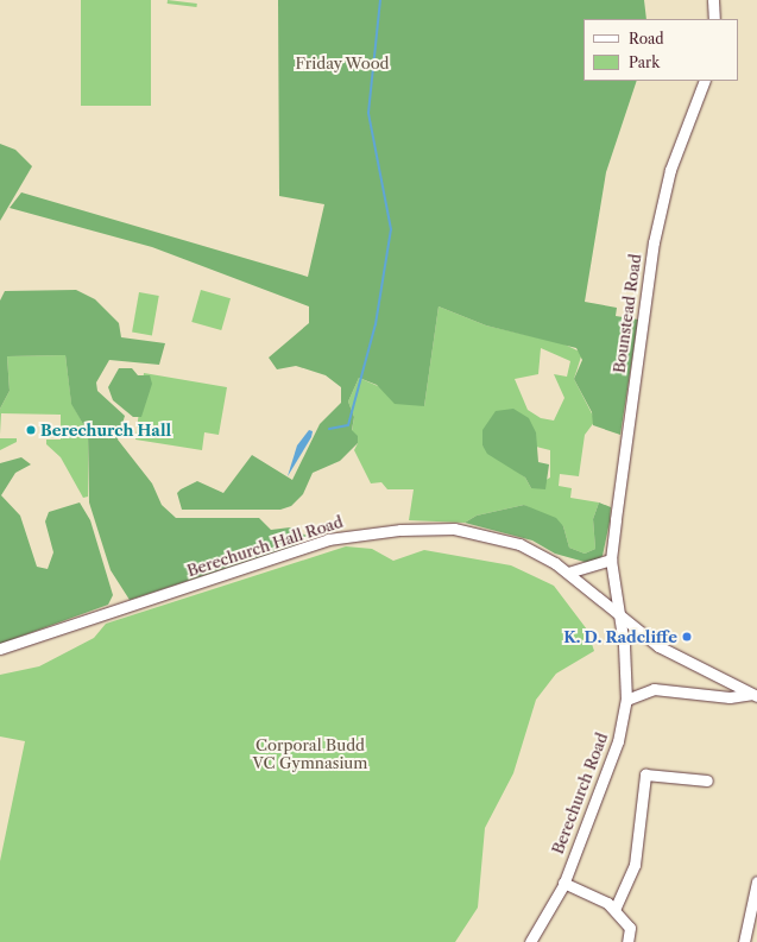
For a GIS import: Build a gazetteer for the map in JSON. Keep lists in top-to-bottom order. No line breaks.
{"streets":{"street":["Bounstead Road","Berechurch Hall Road","Berechurch Road"]},"crossings":[["Bounstead Road","Berechurch Hall Road"],["Bounstead Road","Berechurch Road"],["Berechurch Hall Road","Berechurch Road"]],"parks":["Friday Wood","Corporal Budd VC Gymnasium"],"places":["Berechurch Hall","K. D. Radcliffe"],"legend":["Road","Park"]}
